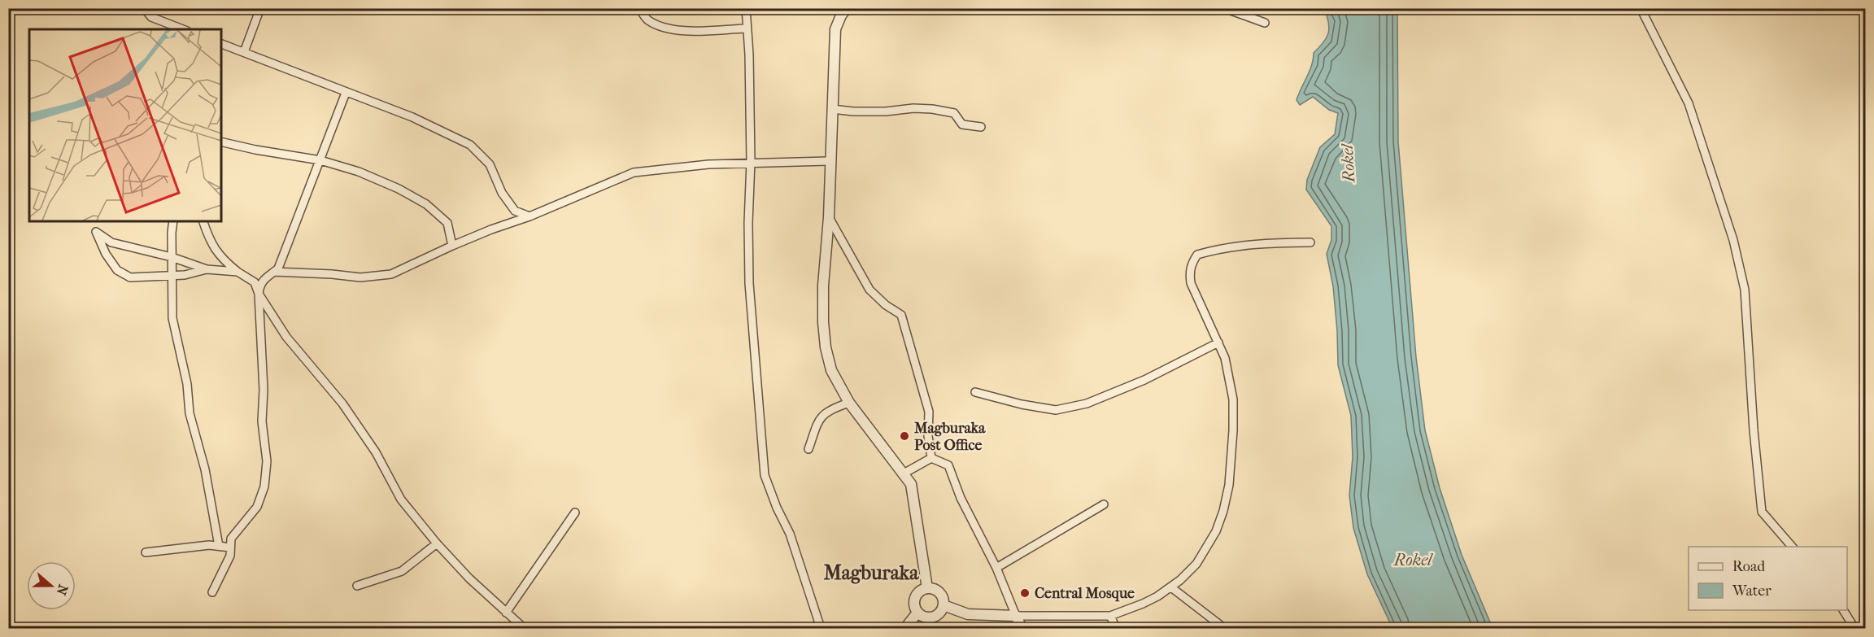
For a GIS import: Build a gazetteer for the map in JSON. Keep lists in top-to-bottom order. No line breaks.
{"districts":["Magburaka"],"water":["Rokel"],"places":["Magburaka Post Office","Central Mosque"],"legend":["Road","Water"],"north":"right"}
